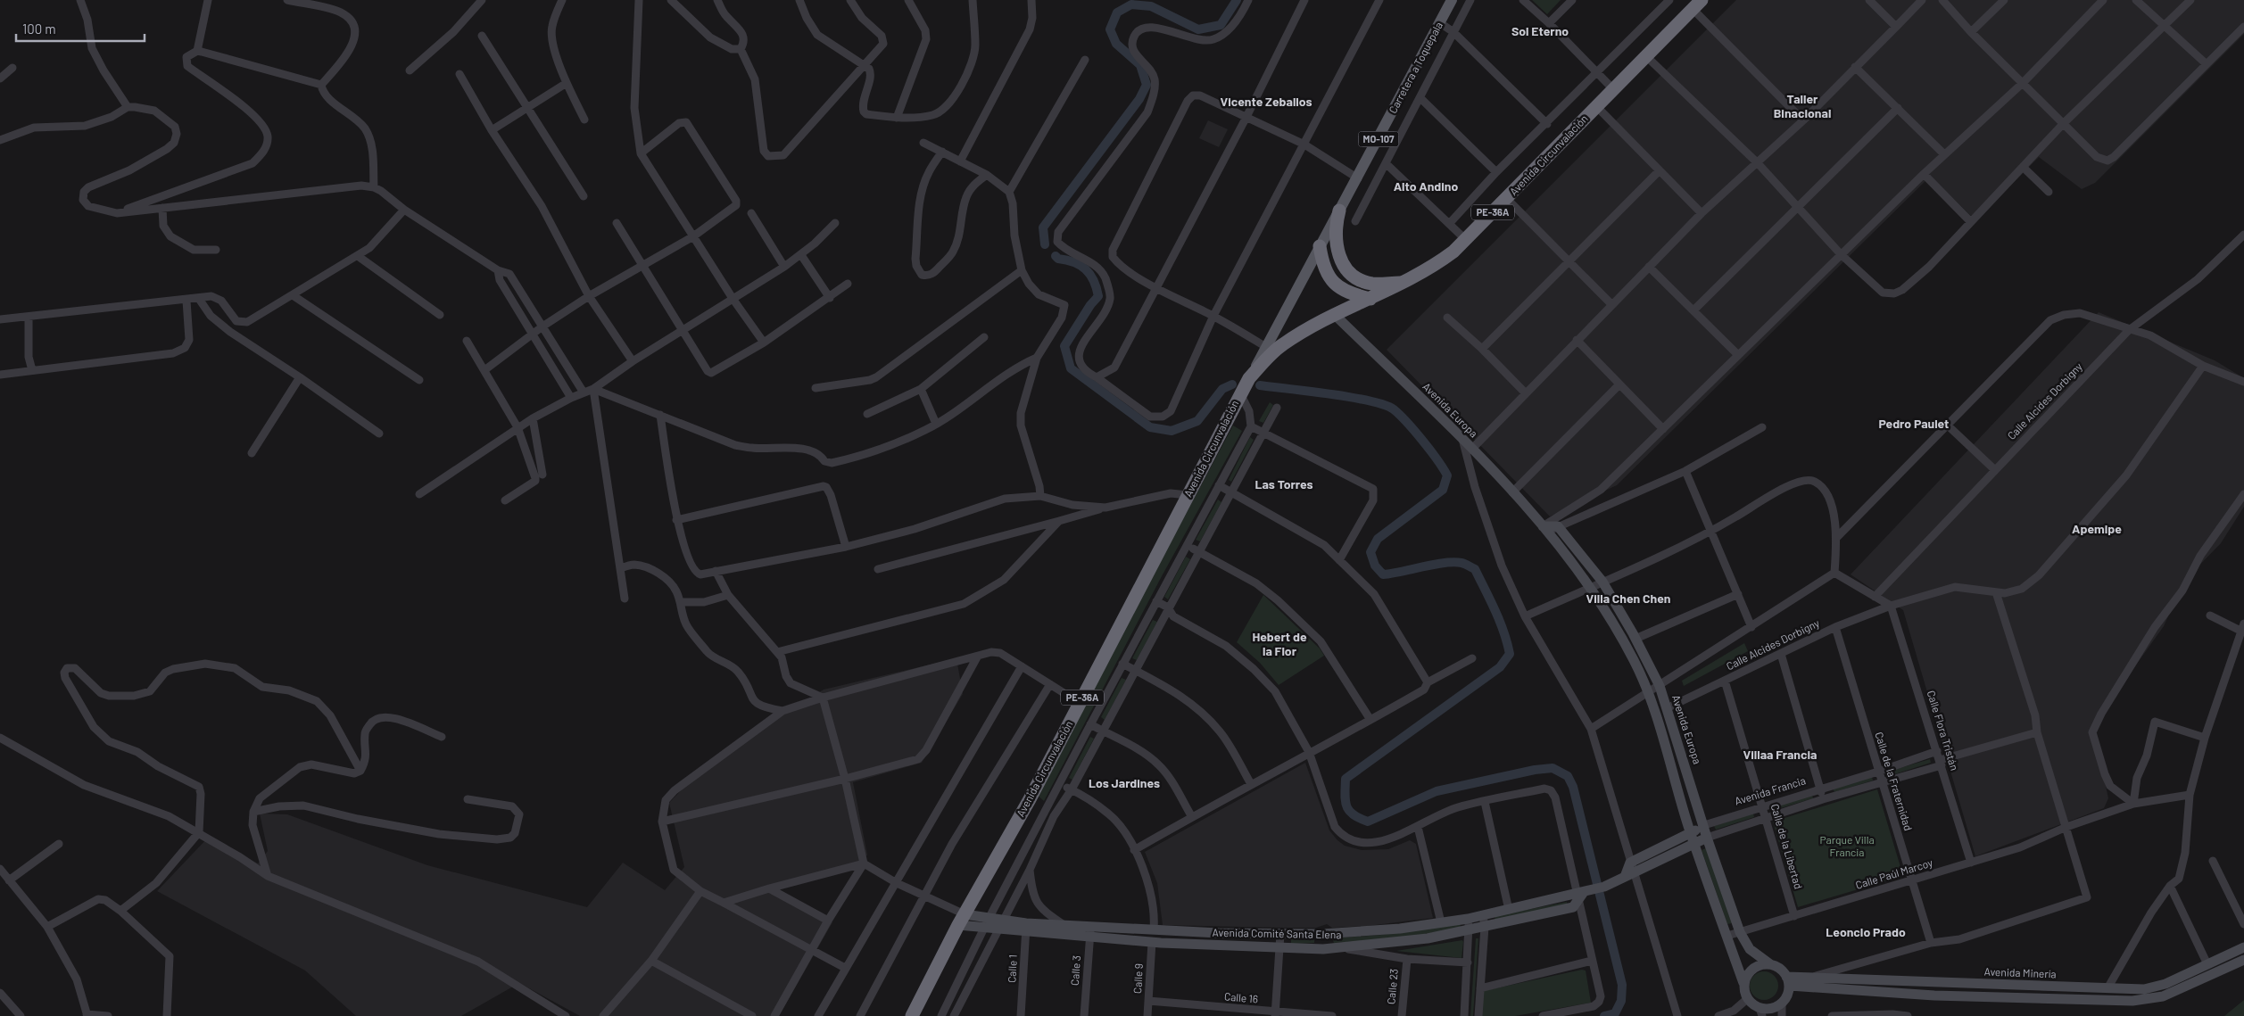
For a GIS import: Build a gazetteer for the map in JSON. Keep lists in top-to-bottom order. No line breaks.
{"streets":{"highway":["Avenida Circunvalación","PE-36A"],"main road":["Carretera a Toquepala","MO-107","Avenida Europa","Avenida Francia","Avenida Comité Santa Elena","Avenida Minería"],"street":["Calle Alcides Dorbigny","Calle Flora Tristán","Calle de la Fraternidad","Calle de la Libertad","Calle Paúl Marcoy","Calle 1","Calle 3","Calle 9","Calle 23","Calle 16"]},"crossings":[["Carretera a Toquepala","Avenida Circunvalación"],["Avenida Circunvalación","Avenida Europa"],["Avenida Circunvalación","Avenida Comité Santa Elena"],["Calle Alcides Dorbigny","Avenida Europa"],["Calle Alcides Dorbigny","Calle Flora Tristán"],["Calle Alcides Dorbigny","Calle de la Fraternidad"],["Calle Alcides Dorbigny","Calle de la Libertad"],["Avenida Europa","Avenida Francia"],["Avenida Europa","Calle Paúl Marcoy"],["Avenida Europa","Avenida Minería"],["Calle Flora Tristán","Avenida Francia"],["Calle Flora Tristán","Calle Paúl Marcoy"],["Calle de la Fraternidad","Avenida Francia"],["Calle de la Fraternidad","Calle Paúl Marcoy"],["Avenida Francia","Calle de la Libertad"],["Calle de la Libertad","Calle Paúl Marcoy"],["Avenida Comité Santa Elena","Calle 1"],["Avenida Comité Santa Elena","Calle 3"],["Avenida Comité Santa Elena","Calle 9"],["Calle 9","Calle 16"]],"districts":["Sol Eterno","Taller Binacional","Vicente Zeballos","Alto Andino","Pedro Paulet","Las Torres","Apemipe","Villa Chen Chen","Hebert de la Flor","Villaa Francia","Los Jardines","Leoncio Prado"],"parks":["Parque Villa Francia"],"scale_bar":"100 m"}
